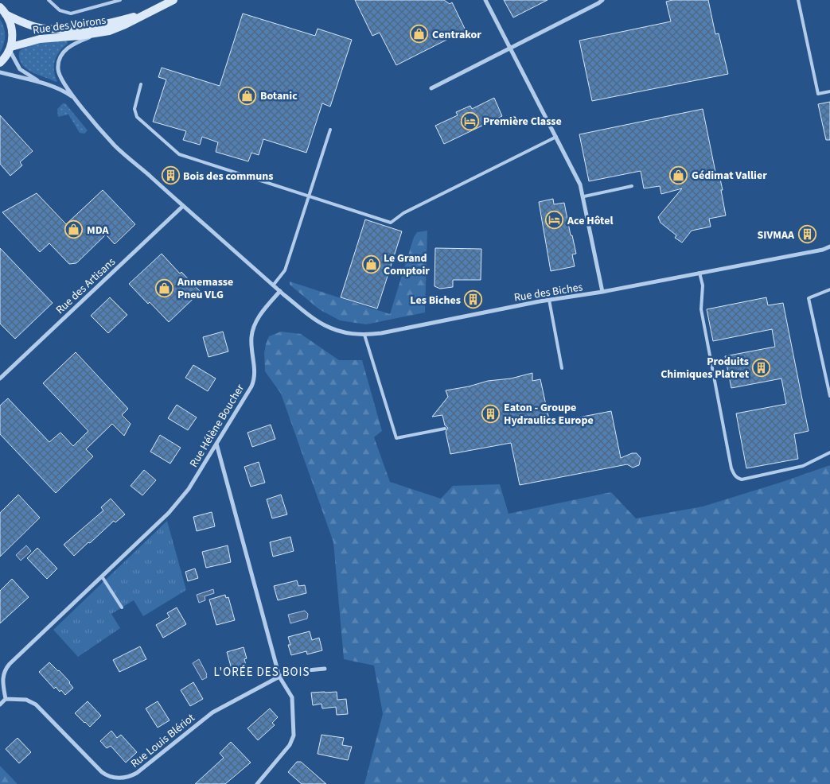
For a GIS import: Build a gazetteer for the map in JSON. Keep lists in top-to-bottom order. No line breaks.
{"streets":{"street":["Rue des Voirons","Rue des Artisans","Rue des Biches","Rue Hélène Boucher","Rue Louis Blériot"]},"crossings":[["Rue des Biches","Rue Hélène Boucher"],["Rue Hélène Boucher","Rue Louis Blériot"]],"districts":["L'ORÉE DES BOIS"],"places":{"shop":["Centrakor","Botanic","Gédimat Vallier","MDA","Le Grand Comptoir","Annemasse Pneu VLG"],"hotel":["Première Classe","Ace Hôtel"],"building":["Bois des communs","SIVMAA","Les Biches","Produits Chimiques Platret","Eaton - Groupe Hydraulics Europe"]}}
